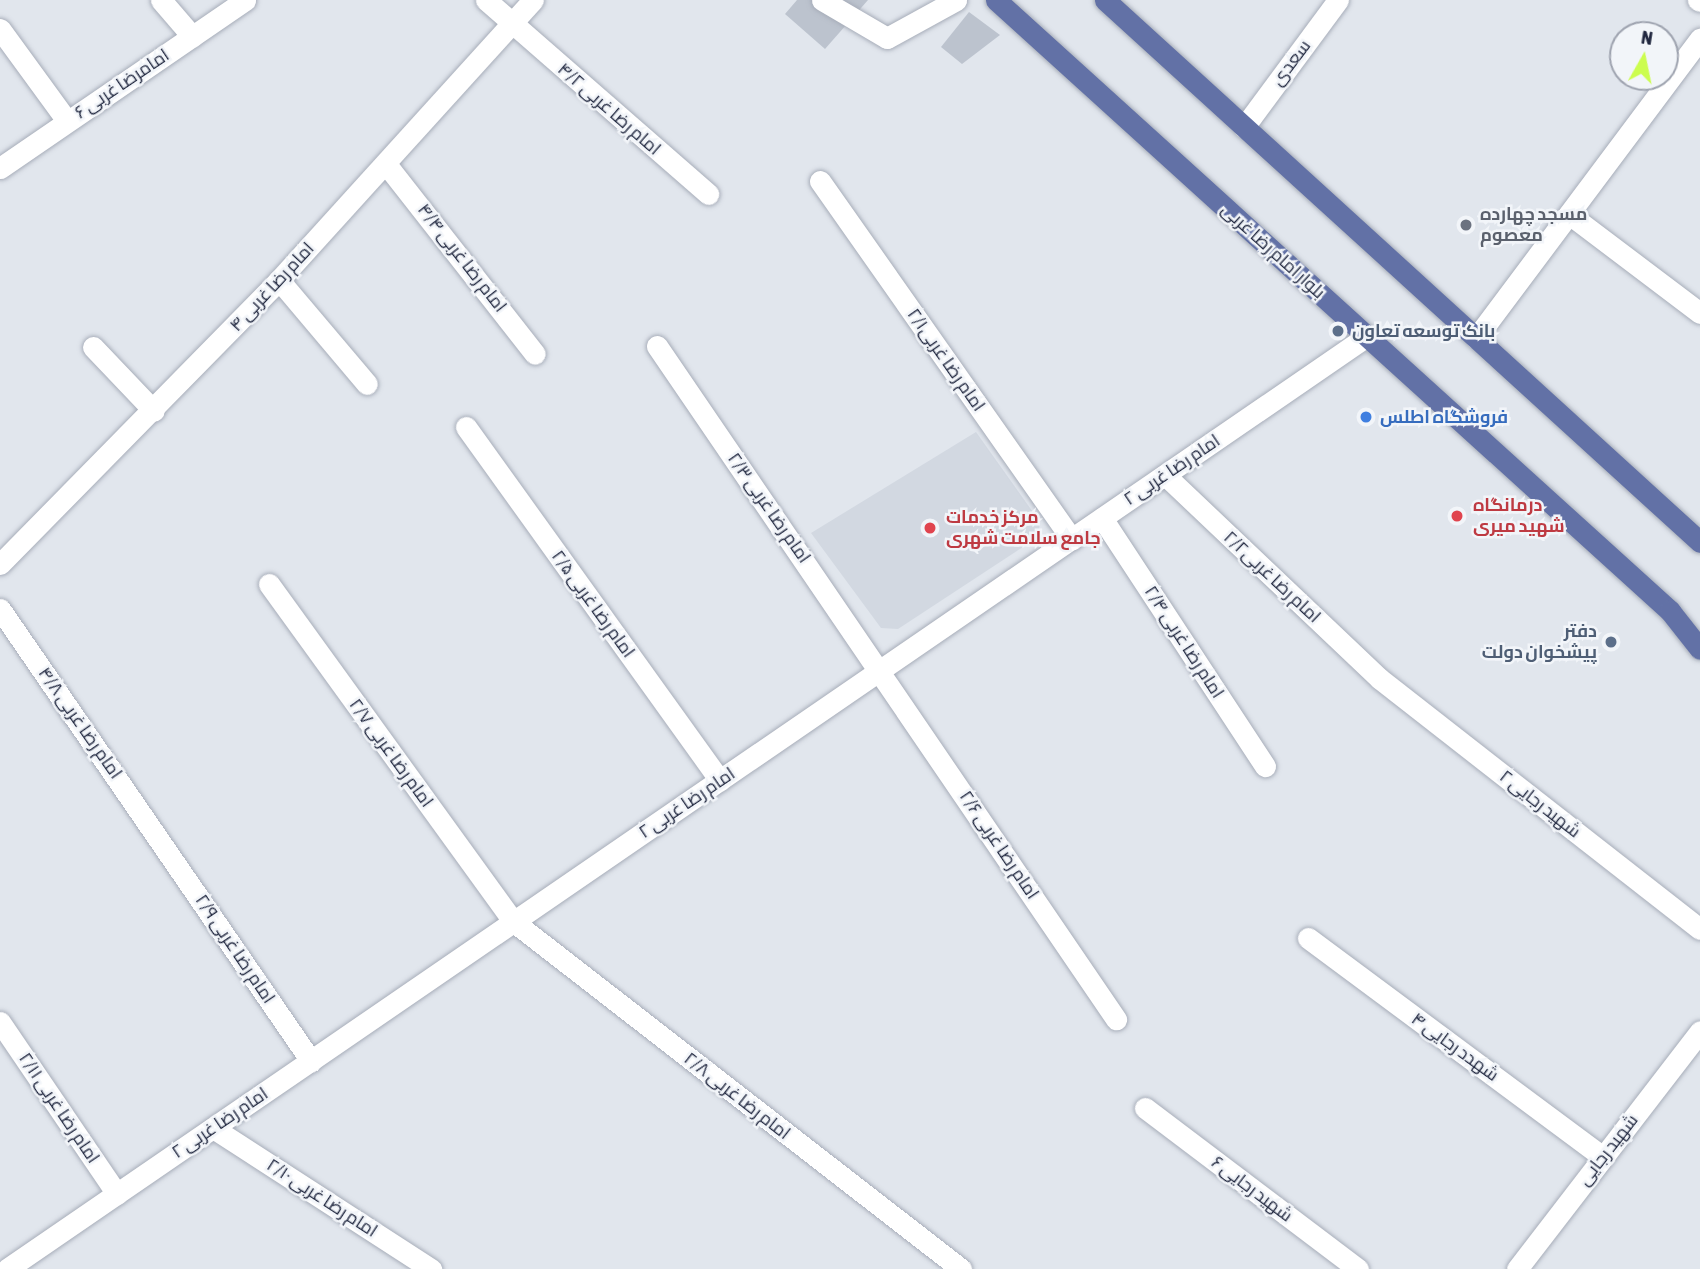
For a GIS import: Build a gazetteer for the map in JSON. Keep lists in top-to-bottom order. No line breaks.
{"streets":{"main road":["بلوار امام رضا غربی"],"street":["سعدی","امامرضا غربی ۶","امام رضا غربی ۴/۲","امام رضا غربی ۴/۴","امام رضا غربی ۴","امام رضا غربی۲/۱","امام رضا غربی ۲","امام رضا غربی ۲/۳","امام رضا غربی۲/۲","امام رضا غربی ۲/۵","امام رضا غربی ۲/۴","امام رضا غربی ۴/۸","امام رضا غربی ۲/۷","شهید رجایی ۲","امام رضا غربی ۲/۶","امام رضا غربی ۲/۹","شهدد رجایی ۴","امام رضا غربی ۲/۸","امام رضا غربی ۲/۱۱","شهید رجایی","شهید رجایی ۶","امام رضا غربی ۲/۱۰"]},"crossings":[["امام رضا غربی ۴/۲","امام رضا غربی ۴"],["بلوار امام رضا غربی","امام رضا غربی ۲"],["امام رضا غربی ۴/۴","امام رضا غربی ۴"],["امام رضا غربی۲/۱","امام رضا غربی ۲"],["امام رضا غربی ۲","امام رضا غربی ۲/۳"],["امام رضا غربی ۲","امام رضا غربی۲/۲"],["امام رضا غربی ۲","امام رضا غربی ۲/۵"],["امام رضا غربی ۲","امام رضا غربی ۲/۴"],["امام رضا غربی ۲","امام رضا غربی ۲/۷"],["امام رضا غربی ۲","امام رضا غربی ۲/۶"],["امام رضا غربی ۲","امام رضا غربی ۲/۹"],["امام رضا غربی ۲","امام رضا غربی ۲/۸"],["امام رضا غربی ۲","امام رضا غربی ۲/۱۱"],["امام رضا غربی ۲","امام رضا غربی ۲/۱۰"],["امام رضا غربی ۲/۳","امام رضا غربی ۲/۶"],["امام رضا غربی۲/۲","شهید رجایی ۲"],["امام رضا غربی ۴/۸","امام رضا غربی ۲/۹"],["امام رضا غربی ۲/۷","امام رضا غربی ۲/۸"],["شهدد رجایی ۴","شهید رجایی"]],"places":["مسجد چهارده معصوم","بانک توسعه تعاون","فروشگاه اطلس","درمانگاه شهید میری","مرکز خدمات جامع سلامت شهری","دفتر پیشخوان دولت"],"north":"top"}
